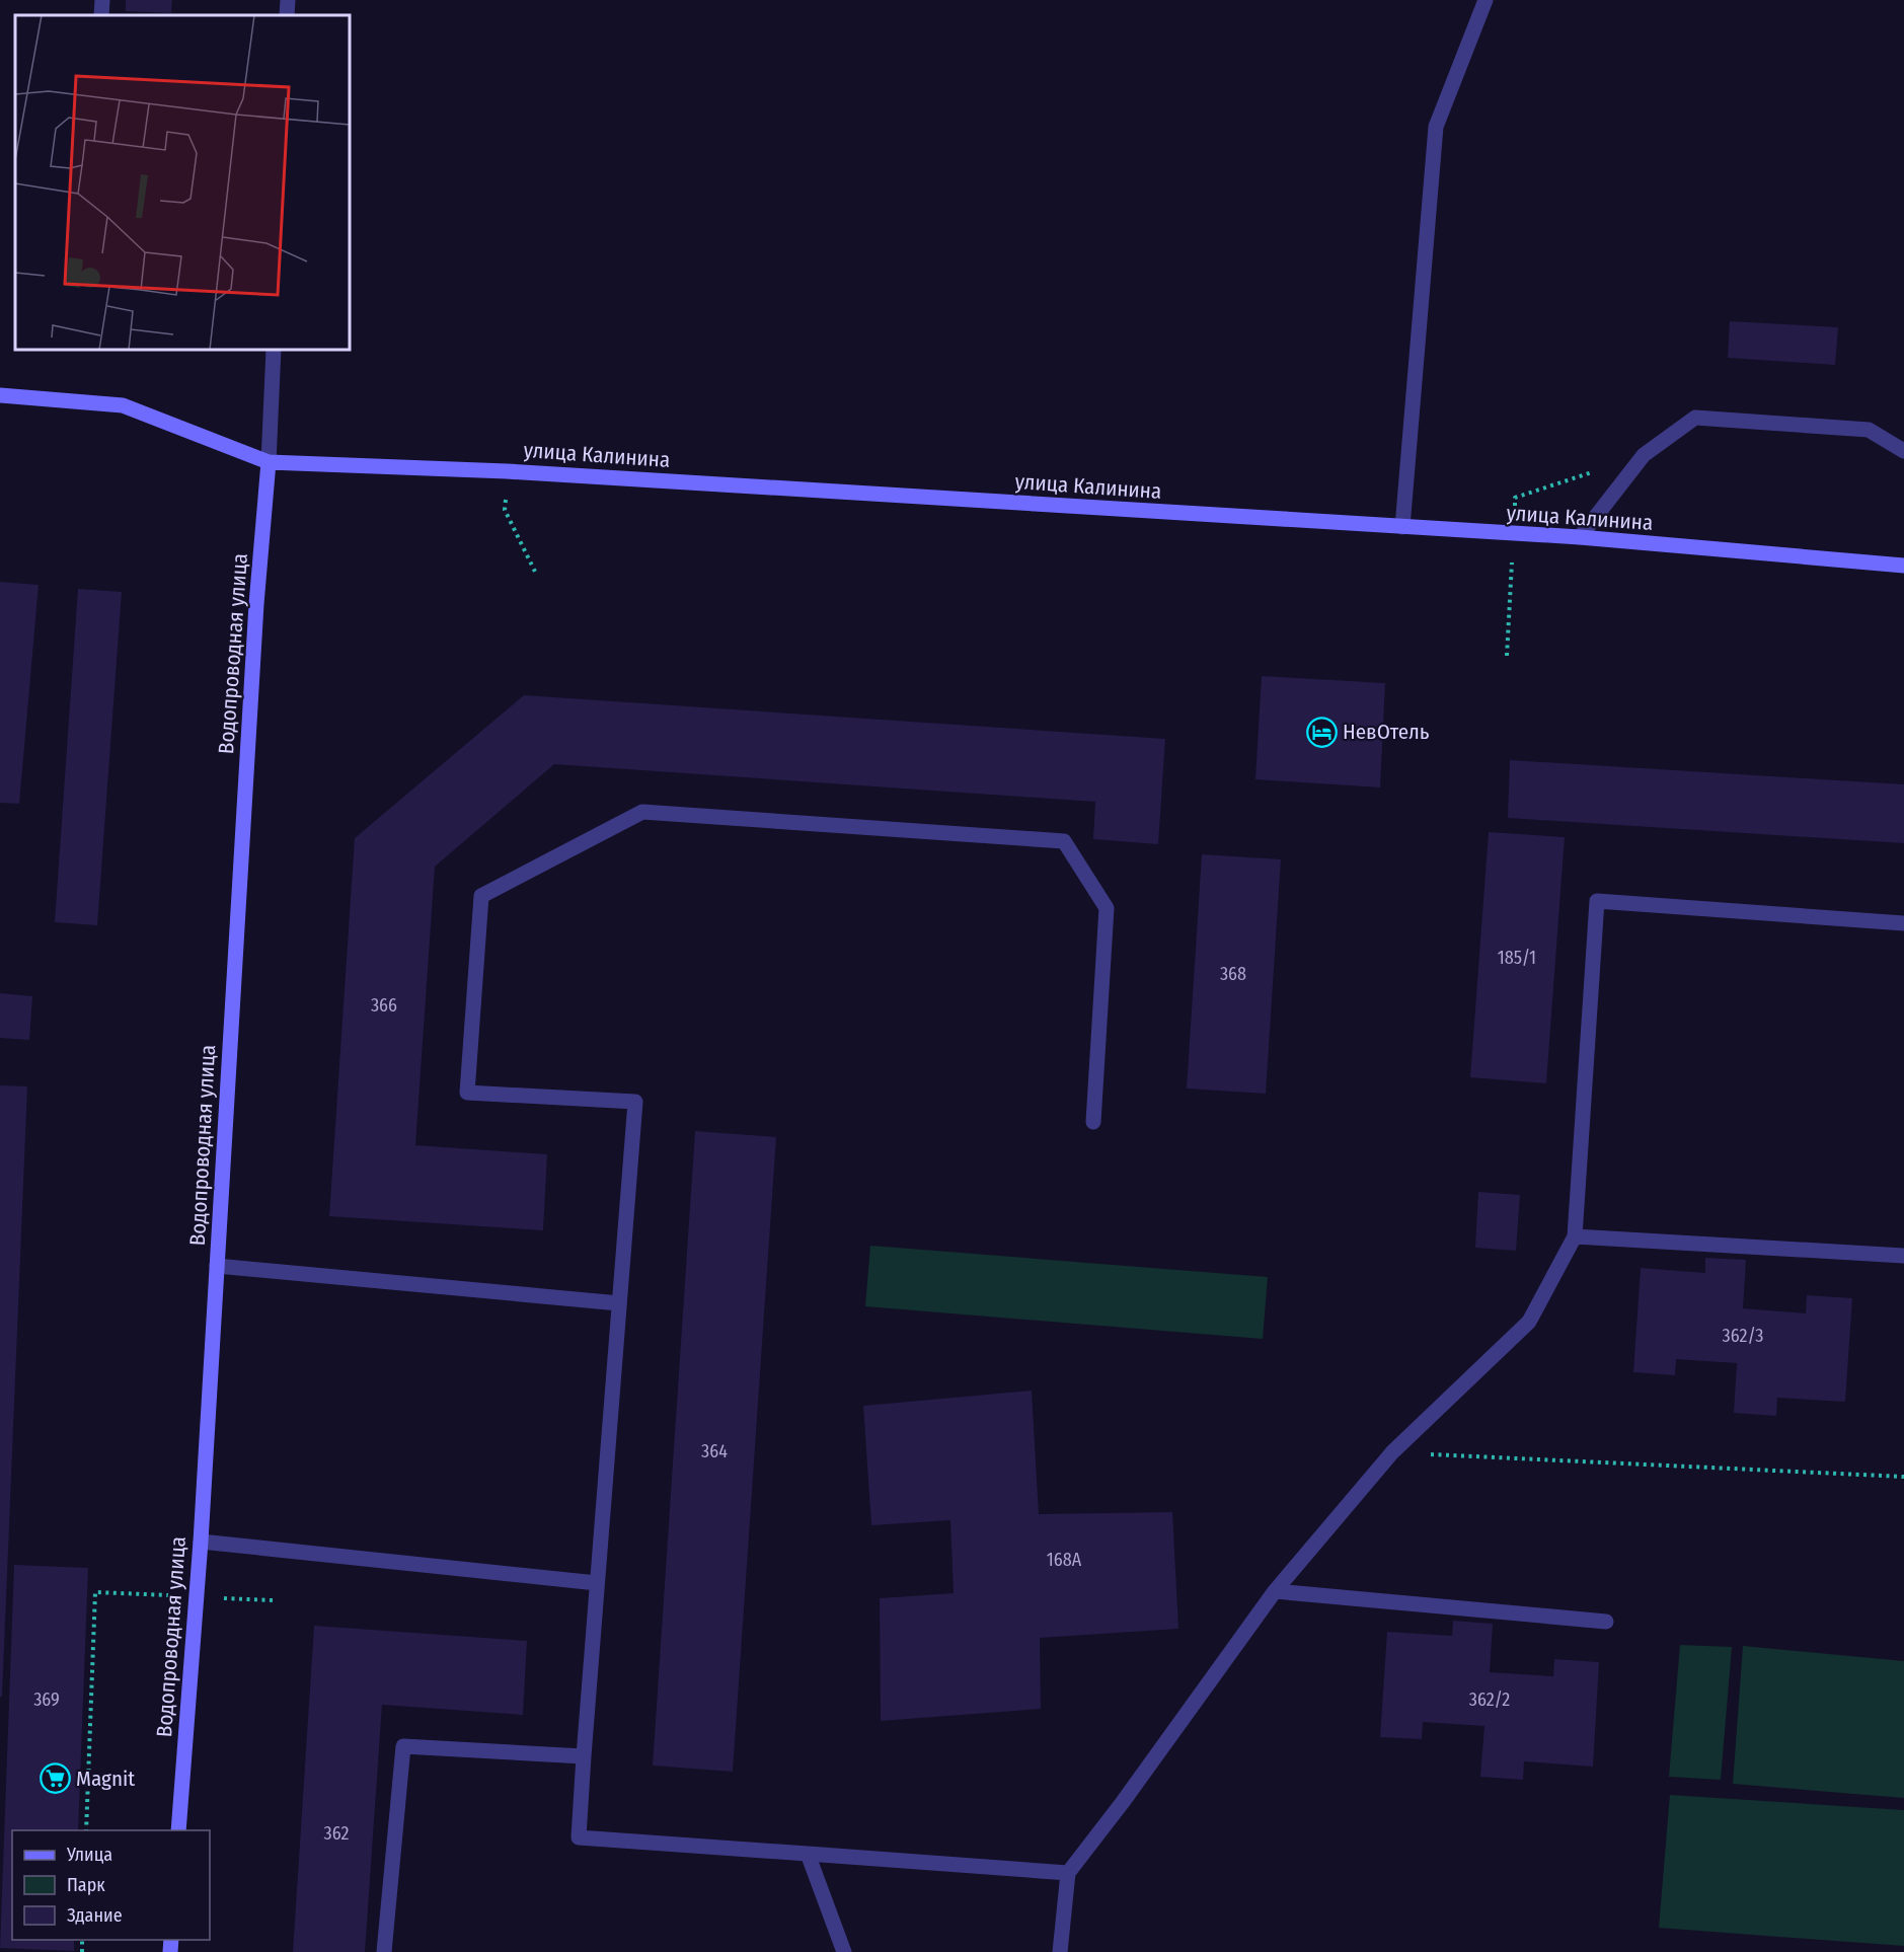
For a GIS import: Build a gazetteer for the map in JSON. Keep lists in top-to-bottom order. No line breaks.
{"streets":{"main road":["улица Калинина","Водопроводная улица"]},"crossings":[["улица Калинина","Водопроводная улица"]],"places":{"hotel":["НевОтель"],"supermarket":["Magnit"]},"house_numbers":["185/1","368","366","362/3","364","168А","369","362/2","362"],"legend":["Улица","Парк","Здание"]}
